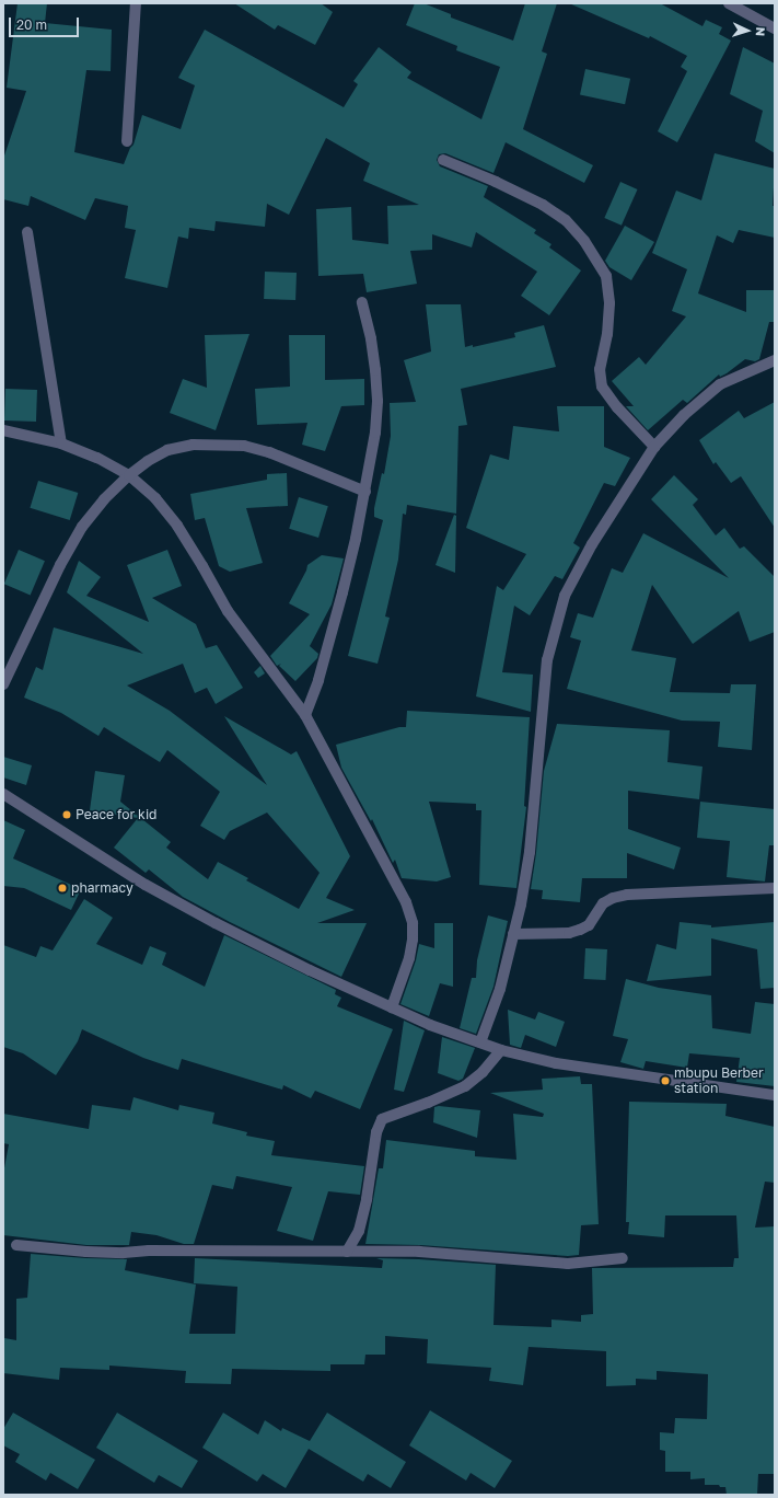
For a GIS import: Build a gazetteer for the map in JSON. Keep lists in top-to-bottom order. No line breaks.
{"places":["Peace for kid","pharmacy","mbupu Berber station"],"scale_bar":"20 m","north":"right"}
